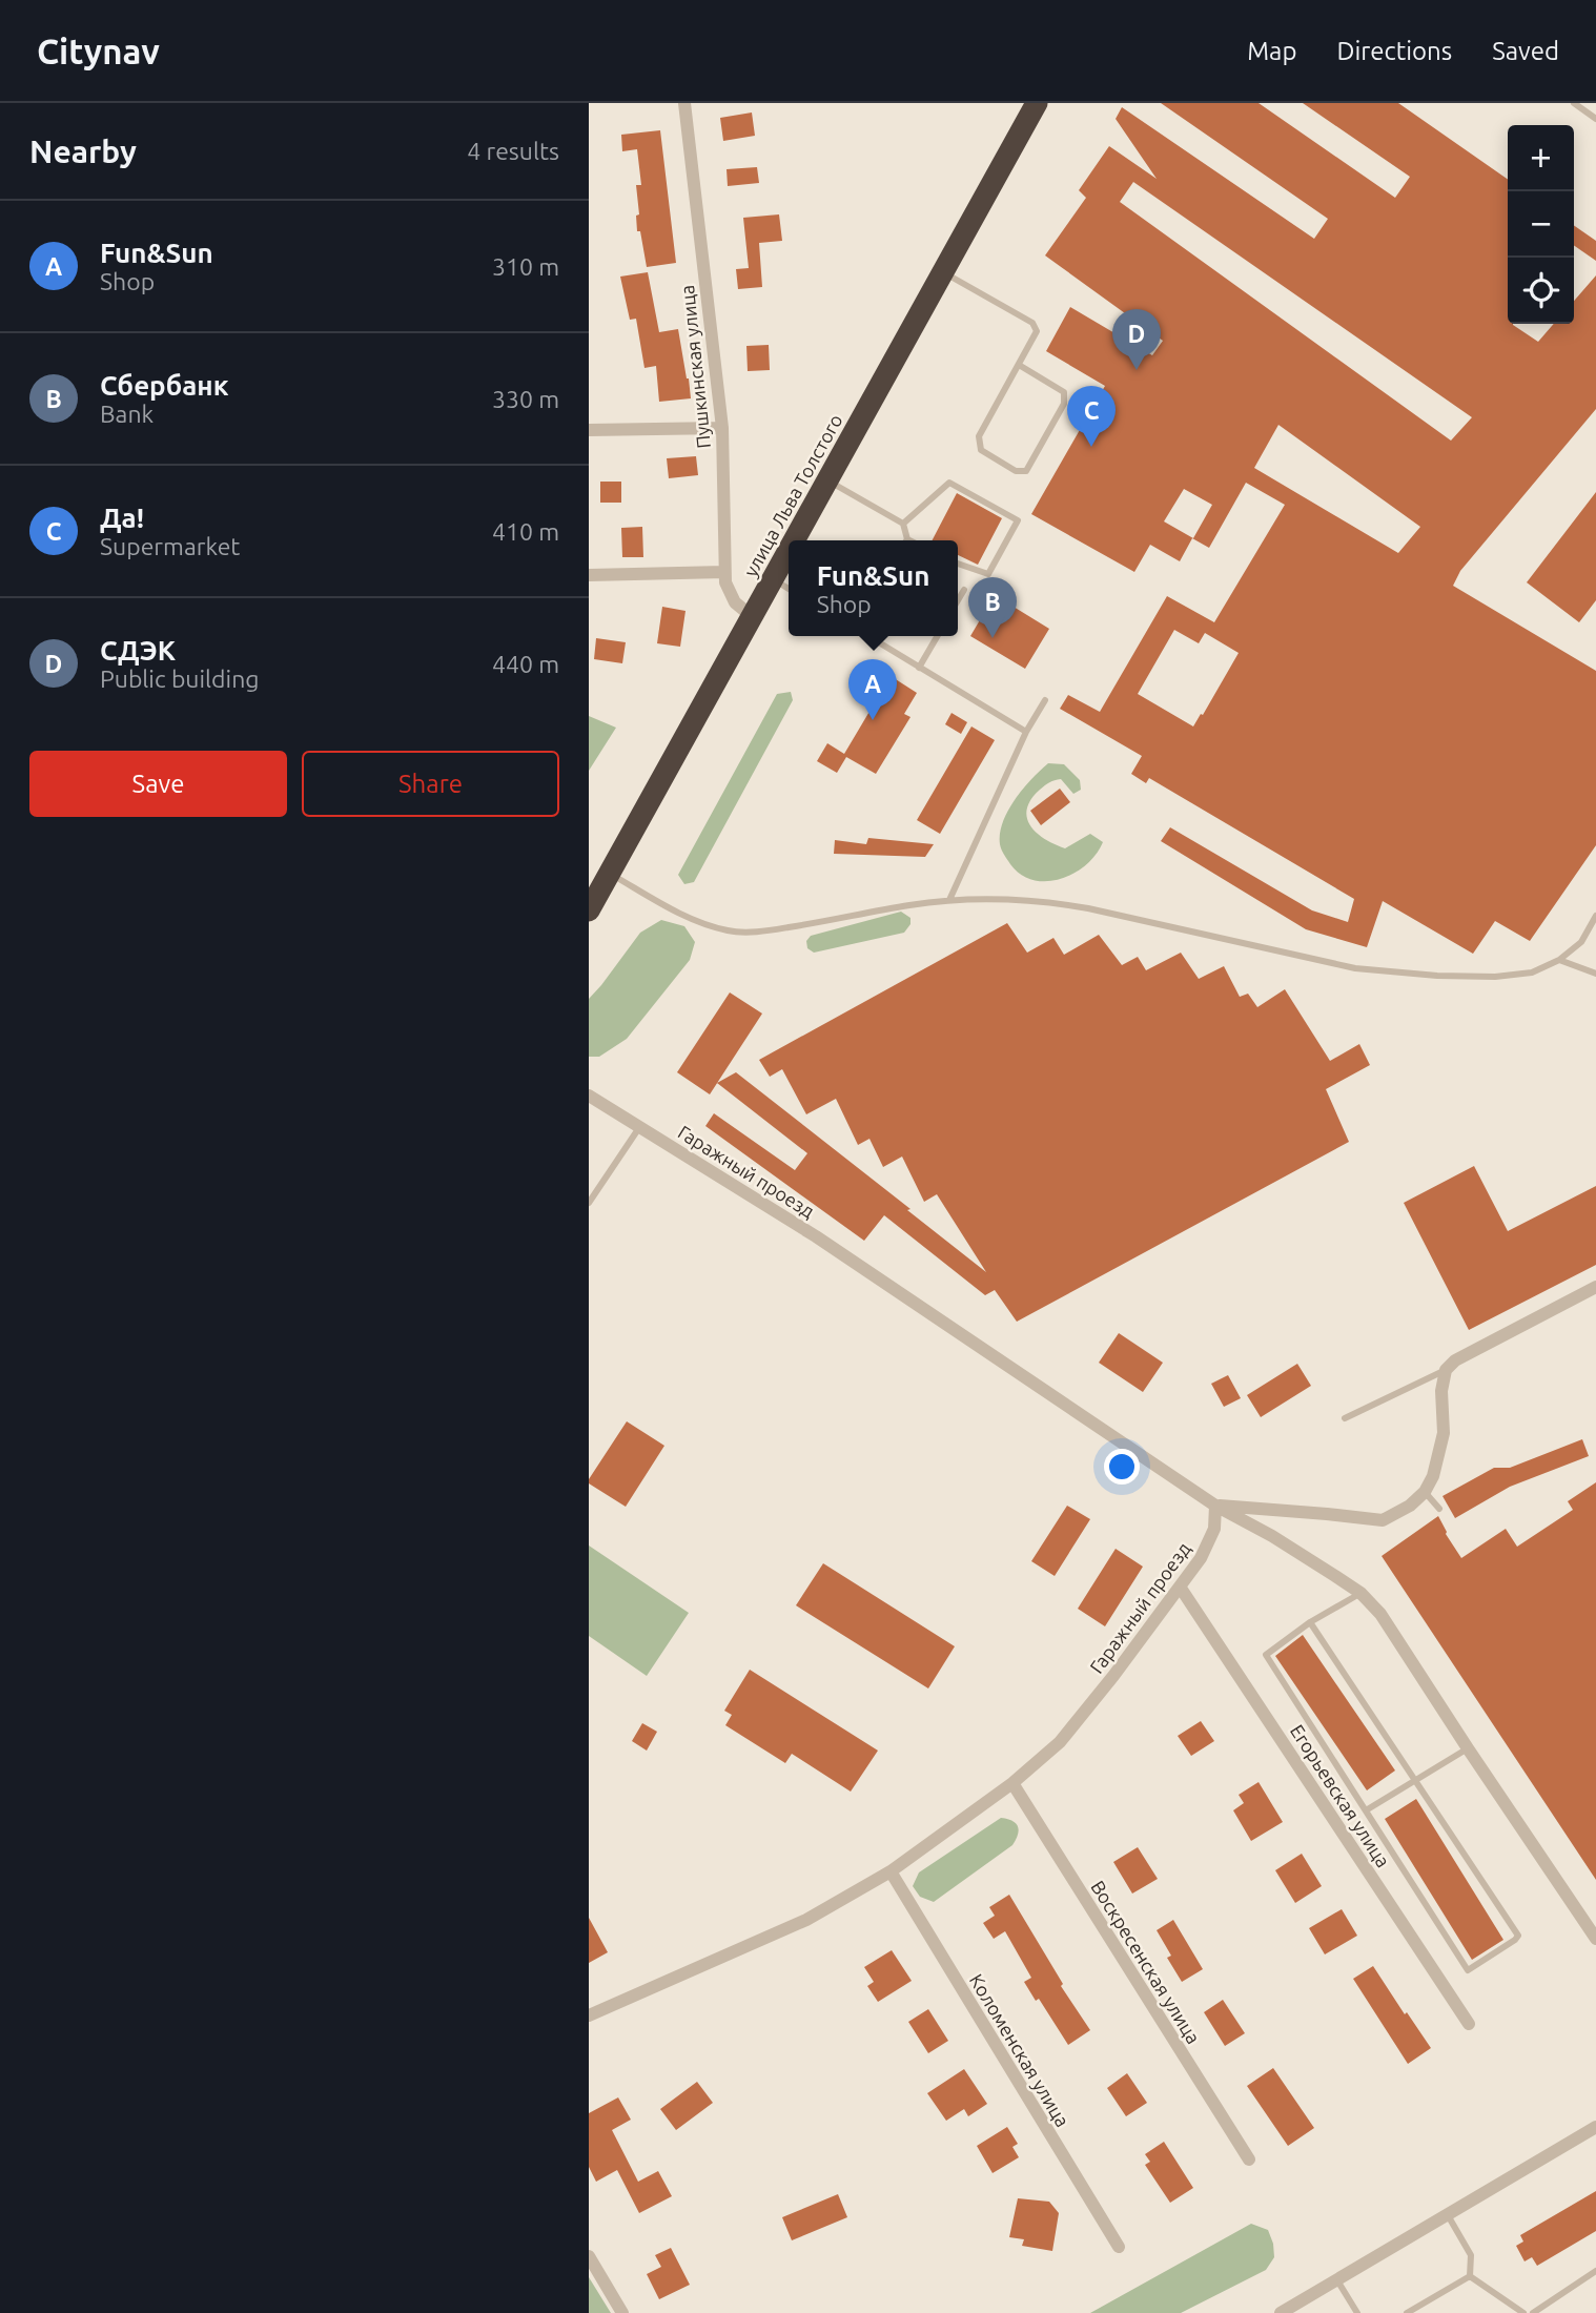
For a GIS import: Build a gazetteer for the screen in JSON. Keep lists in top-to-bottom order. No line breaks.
{"streets":{"highway":["улица Льва Толстого"],"street":["Пушкинская улица","Гаражный проезд","Егорьевская улица","Воскресенская улица","Коломенская улица"]},"crossings":[["Пушкинская улица","улица Льва Толстого"],["Гаражный проезд","Егорьевская улица"],["Гаражный проезд","Воскресенская улица"],["Гаражный проезд","Коломенская улица"]],"page":{"header":"Citynav","nav":["Map","Directions","Saved"],"heading":["Nearby","4 results"],"map_buttons":["+","−"],"list":[{"mark":"A","name":"Fun&Sun","note":"Shop","value":"310 m"},{"mark":"B","name":"Сбербанк","note":"Bank","value":"330 m"},{"mark":"C","name":"Да!","note":"Supermarket","value":"410 m"},{"mark":"D","name":"СДЭК","note":"Public building","value":"440 m"}],"pins":["D","C","B","A"],"popup":["Fun&Sun","Shop"],"buttons":["Save","Share"]}}
